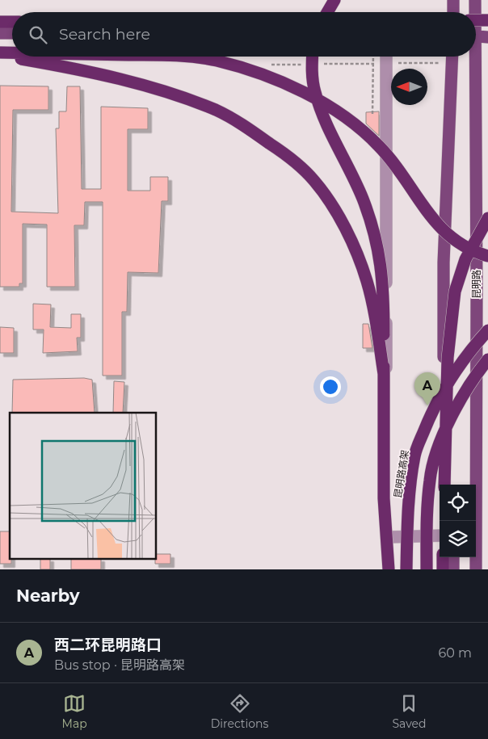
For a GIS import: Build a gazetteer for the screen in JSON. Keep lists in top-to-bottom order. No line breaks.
{"streets":{"highway":["昆明路高架"],"main road":["昆明路"]},"north":"left","page":{"search":"Search here","pins":"A","heading":"Nearby","list":[{"mark":"A","name":"西二环昆明路口","note":"Bus stop · 昆明路高架","value":"60 m"}],"nav":["Map","Directions","Saved"]}}
